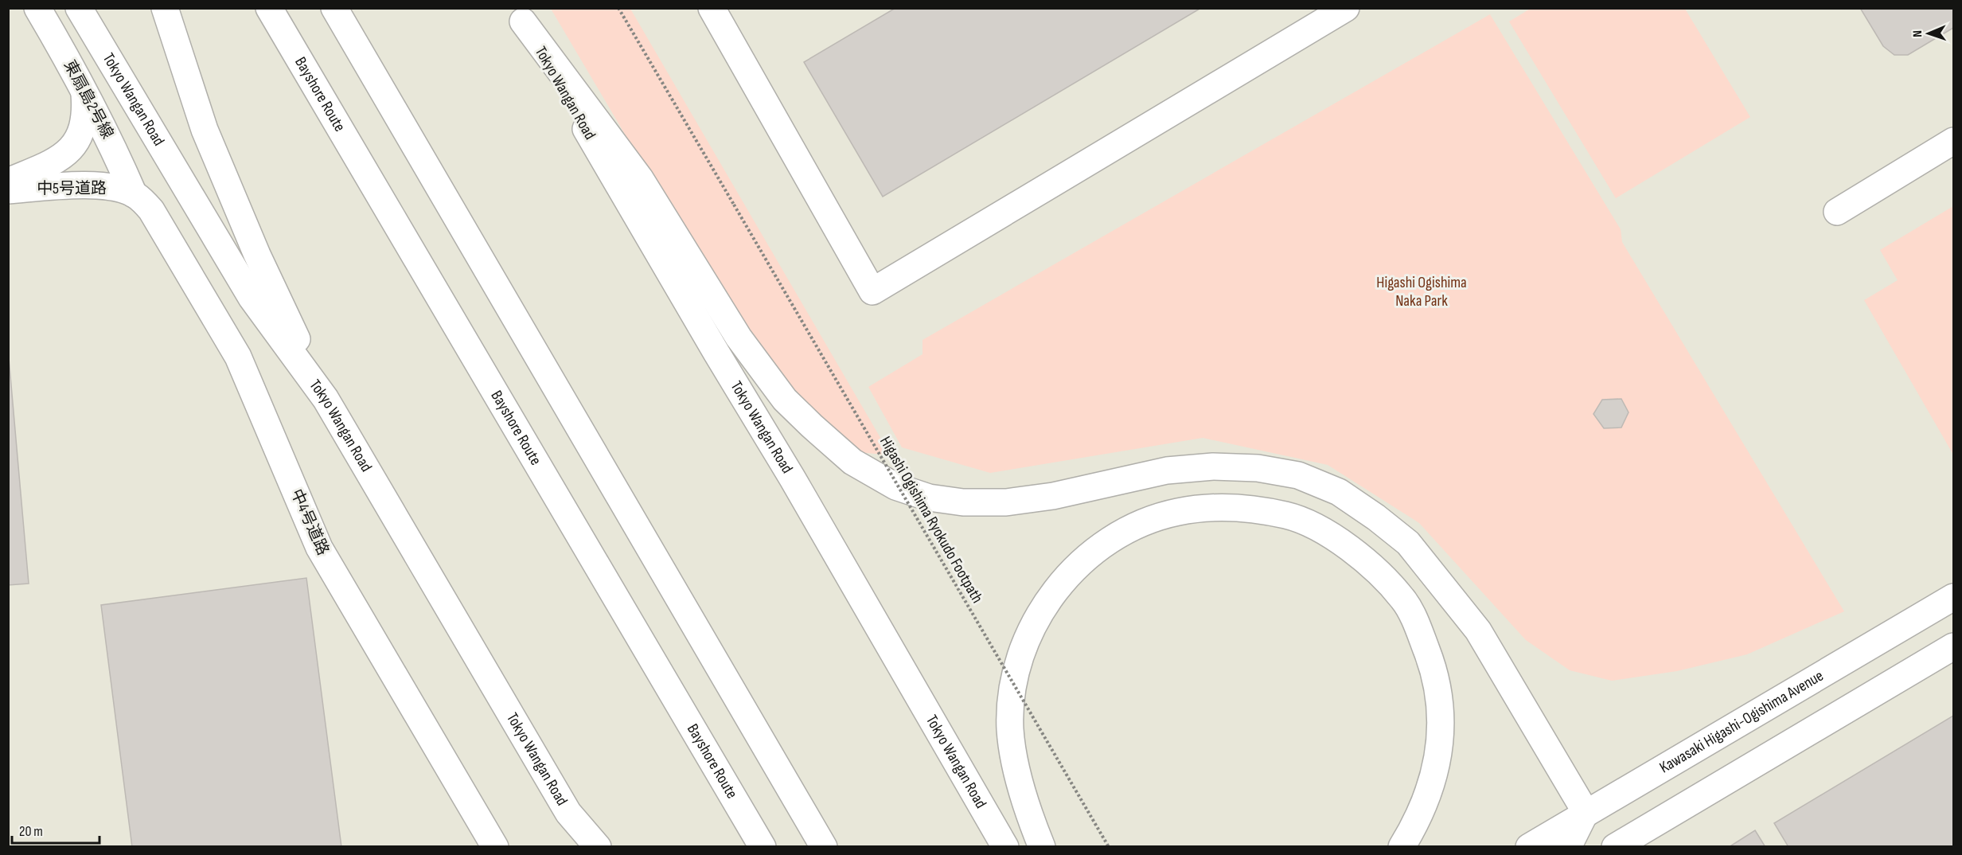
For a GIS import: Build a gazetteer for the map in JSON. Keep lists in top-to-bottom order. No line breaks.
{"streets":{"main road":["Tokyo Wangan Road","Bayshore Route","東扇島2号線","中5号道路","中4号道路","Kawasaki Higashi-Ogishima Avenue"],"path":["Higashi Ogishima Ryokudo Footpath"]},"crossings":[["東扇島2号線","中5号道路"],["東扇島2号線","中4号道路"],["中5号道路","中4号道路"]],"parks":["Higashi Ogishima Naka Park"],"scale_bar":"20 m","north":"left"}
